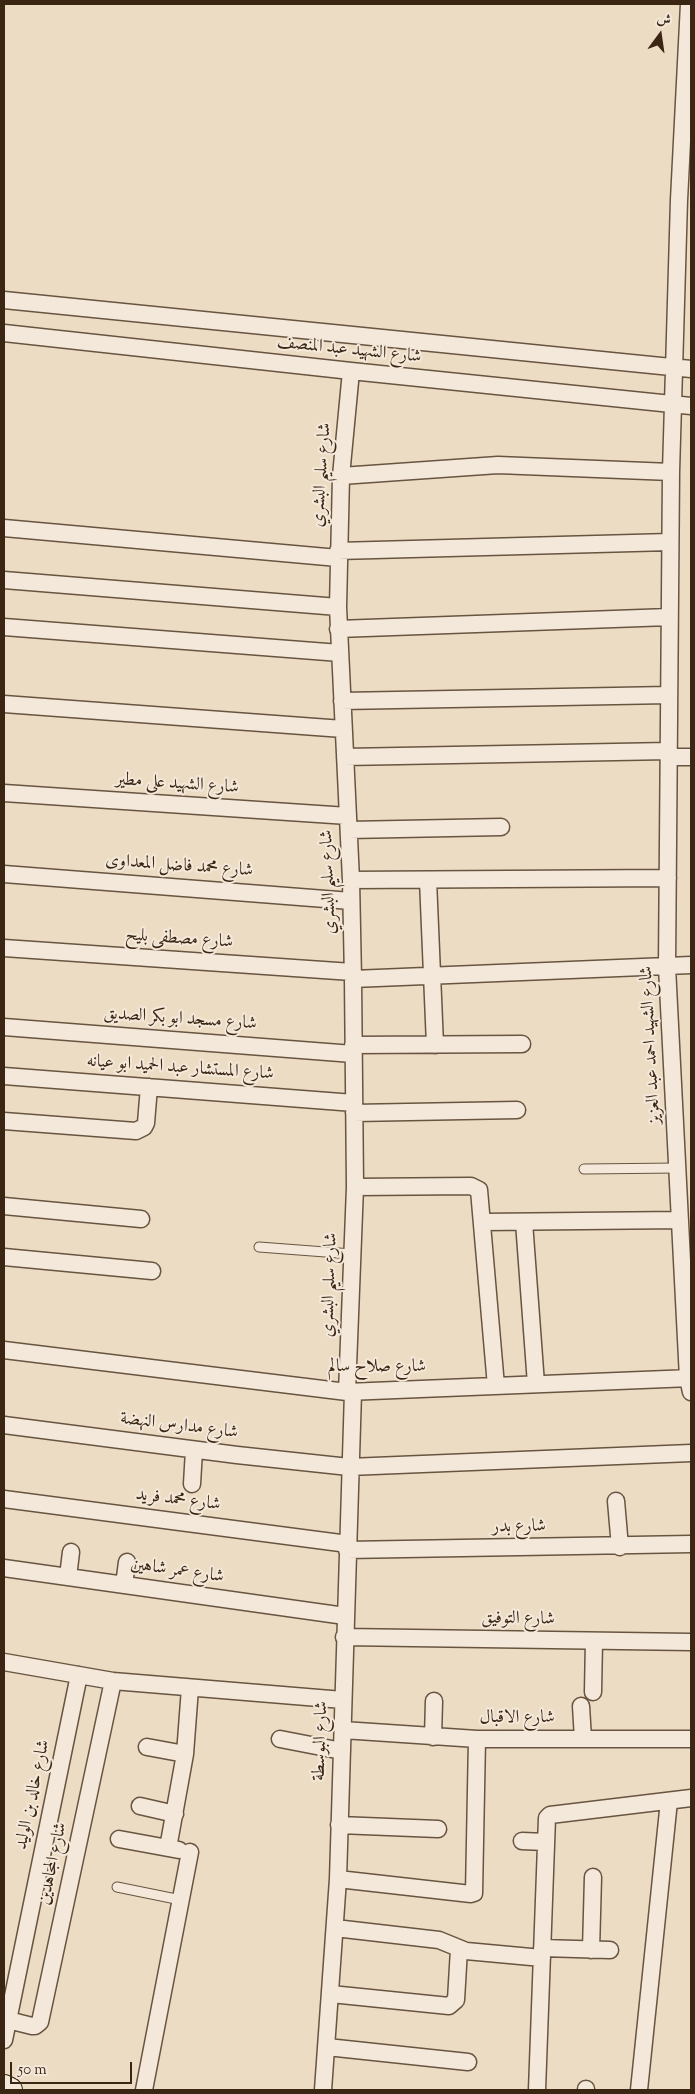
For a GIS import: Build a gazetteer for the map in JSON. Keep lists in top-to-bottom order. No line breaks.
{"streets":{"street":["شارع الشهيد عبد المنصف","شارع سليم البشري","شارع الشهيد على مطير","شارع محمد فاضل المعداوى","شارع مصطفى بليح","شارع مسجد ابو بكر الصديق","شارع الشهيد احمد عبد العزيز","شارع المستشار عبد الحميد ابو عيانه","شارع صلاح سالم","شارع مدارس النهضة","شارع محمد فريد","شارع بدر","شارع عمر شاهين","شارع التوفيق","شارع الاقبال","شارع البوسطة","شارع خالد بن الوليد","شارع المجاهدين"]},"crossings":[["شارع الشهيد عبد المنصف","شارع سليم البشري"],["شارع الشهيد عبد المنصف","شارع الشهيد احمد عبد العزيز"],["شارع سليم البشري","شارع الشهيد على مطير"],["شارع سليم البشري","شارع محمد فاضل المعداوى"],["شارع سليم البشري","شارع مصطفى بليح"],["شارع سليم البشري","شارع مسجد ابو بكر الصديق"],["شارع سليم البشري","شارع المستشار عبد الحميد ابو عيانه"],["شارع سليم البشري","شارع صلاح سالم"],["شارع سليم البشري","شارع البوسطة"],["شارع مصطفى بليح","شارع الشهيد احمد عبد العزيز"],["شارع الشهيد احمد عبد العزيز","شارع صلاح سالم"],["شارع صلاح سالم","شارع البوسطة"],["شارع مدارس النهضة","شارع البوسطة"],["شارع محمد فريد","شارع بدر"],["شارع محمد فريد","شارع البوسطة"],["شارع بدر","شارع البوسطة"],["شارع عمر شاهين","شارع البوسطة"],["شارع التوفيق","شارع البوسطة"],["شارع الاقبال","شارع البوسطة"],["شارع خالد بن الوليد","شارع المجاهدين"]],"scale_bar":"50 m","north":"top"}
